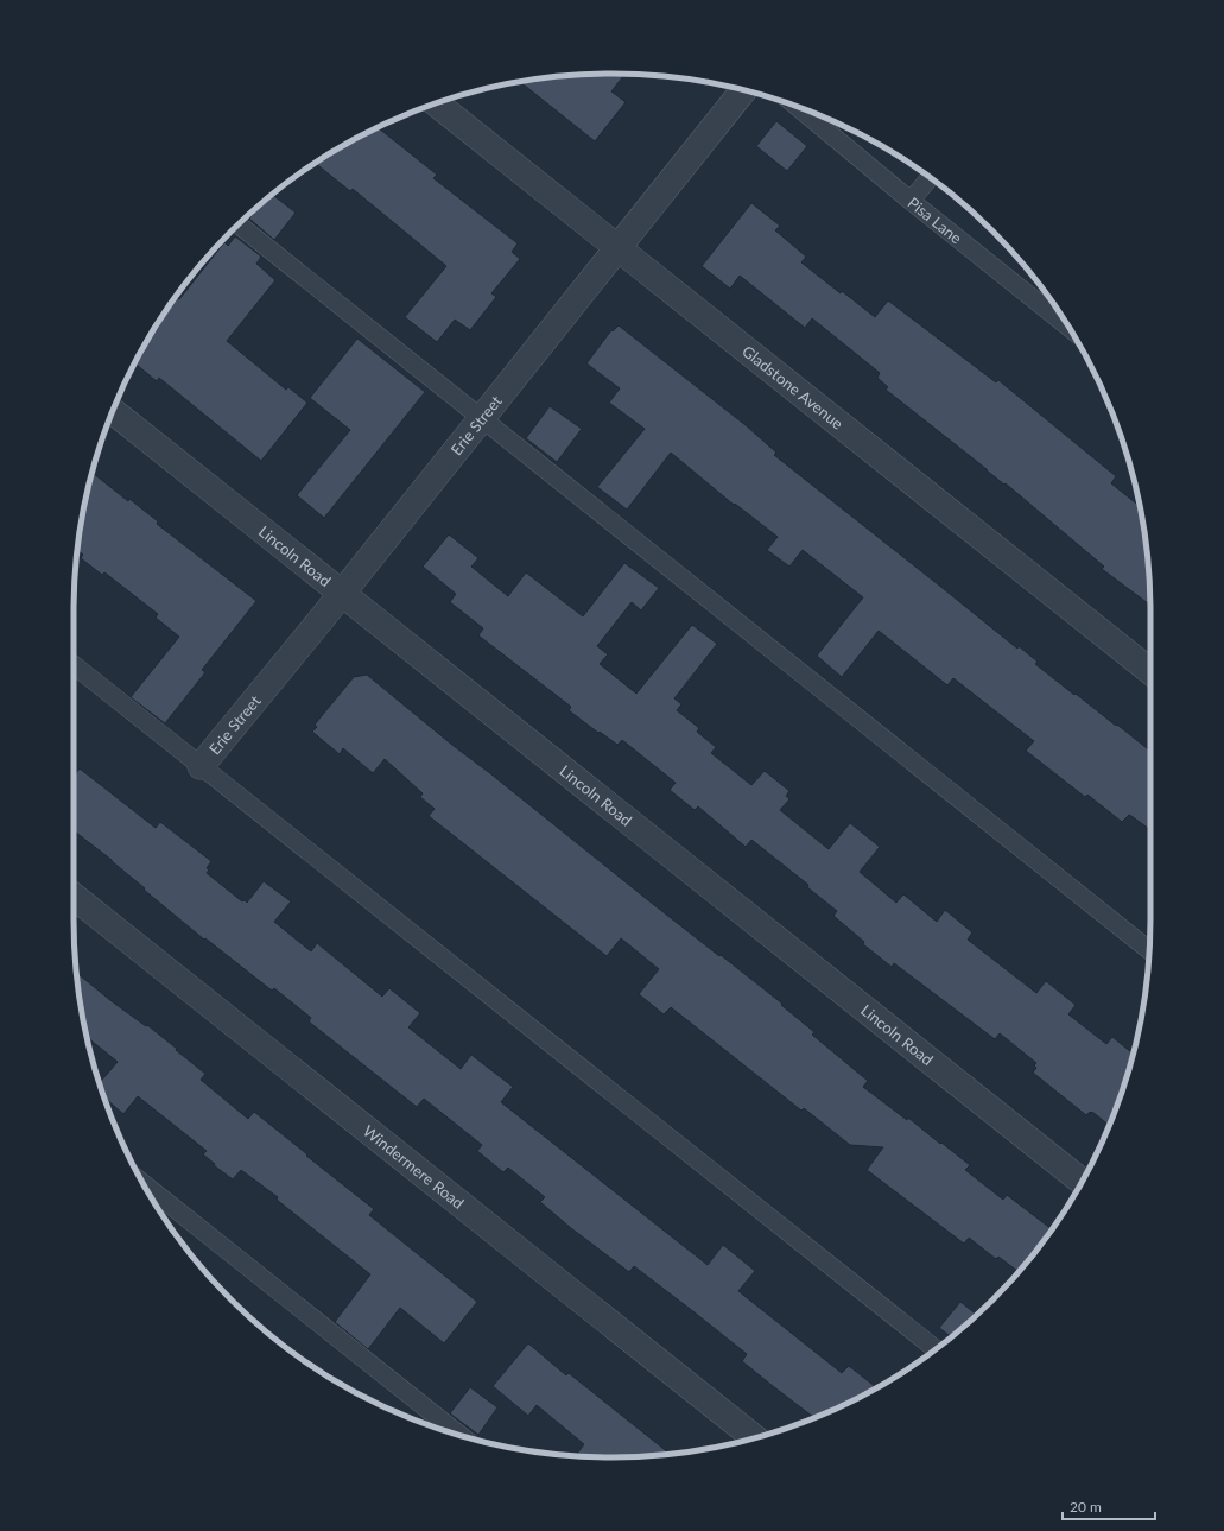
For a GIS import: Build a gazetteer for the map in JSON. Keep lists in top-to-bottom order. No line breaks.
{"streets":{"street":["Gladstone Avenue","Erie Street","Lincoln Road","Windermere Road"],"lane":["Pisa Lane"]},"crossings":[["Gladstone Avenue","Erie Street"],["Erie Street","Lincoln Road"]],"scale_bar":"20 m"}
